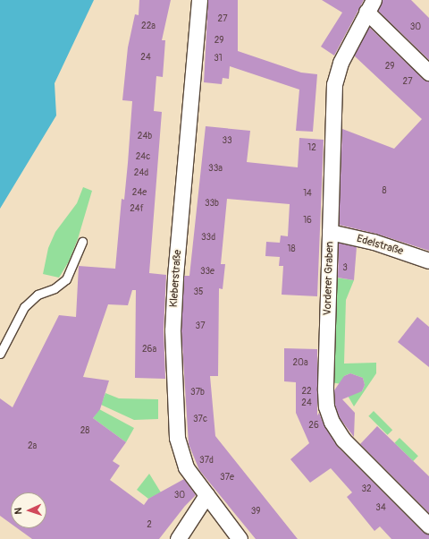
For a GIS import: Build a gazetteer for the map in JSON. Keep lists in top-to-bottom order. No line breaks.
{"streets":{"street":["Edelstraße","Kleberstraße","Vorderer Graben"]},"crossings":[["Edelstraße","Vorderer Graben"]],"house_numbers":["27","22a","30","29","24","31","29","27","24b","33","12","24c","33a","24d","8","24e","14","33b","24f","16","33d","18","3","33e","35","37","26a","20a","22","37b","24","37c","26","28","2a","37d","37e","32","30","34","39","2"],"north":"left"}
